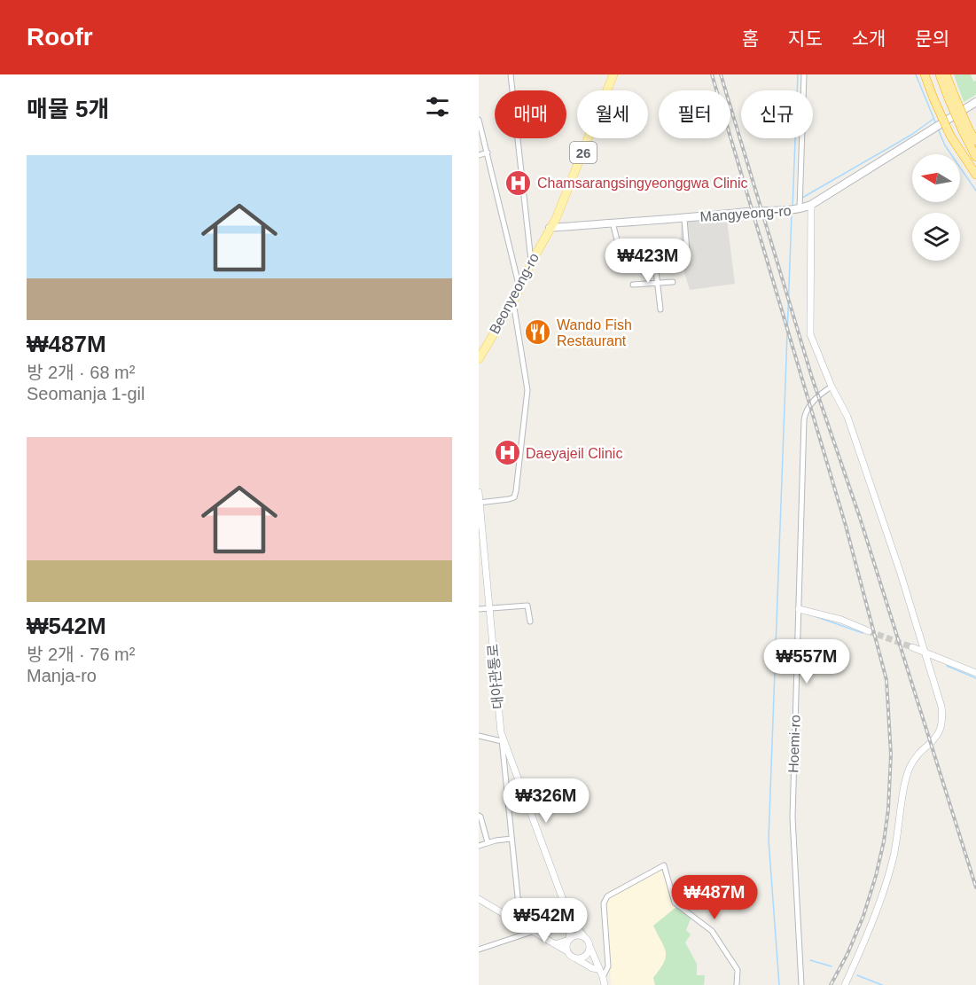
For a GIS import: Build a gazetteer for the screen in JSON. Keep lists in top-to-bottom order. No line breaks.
{"streets":{"main road":["26","Mangyeong-ro","Beonyeong-ro"],"street":["대야관통로","Hoemi-ro"]},"crossings":[["Mangyeong-ro","Beonyeong-ro"]],"places":{"hospital":["Chamsarangsingyeonggwa Clinic","Daeyajeil Clinic"],"restaurant":["Wando Fish Restaurant"]},"north":"left","page":{"header":"Roofr","nav":["홈","지도","소개","문의"],"heading":"매물 5개","chip":["매매","월세","필터","신규"],"list":[{"name":"₩487M","note":"방 2개 · 68 m² · Seomanja 1-gil"},{"name":"₩542M","note":"방 2개 · 76 m² · Manja-ro"}],"price":["₩423M","₩557M","₩326M","₩487M","₩542M"]}}
